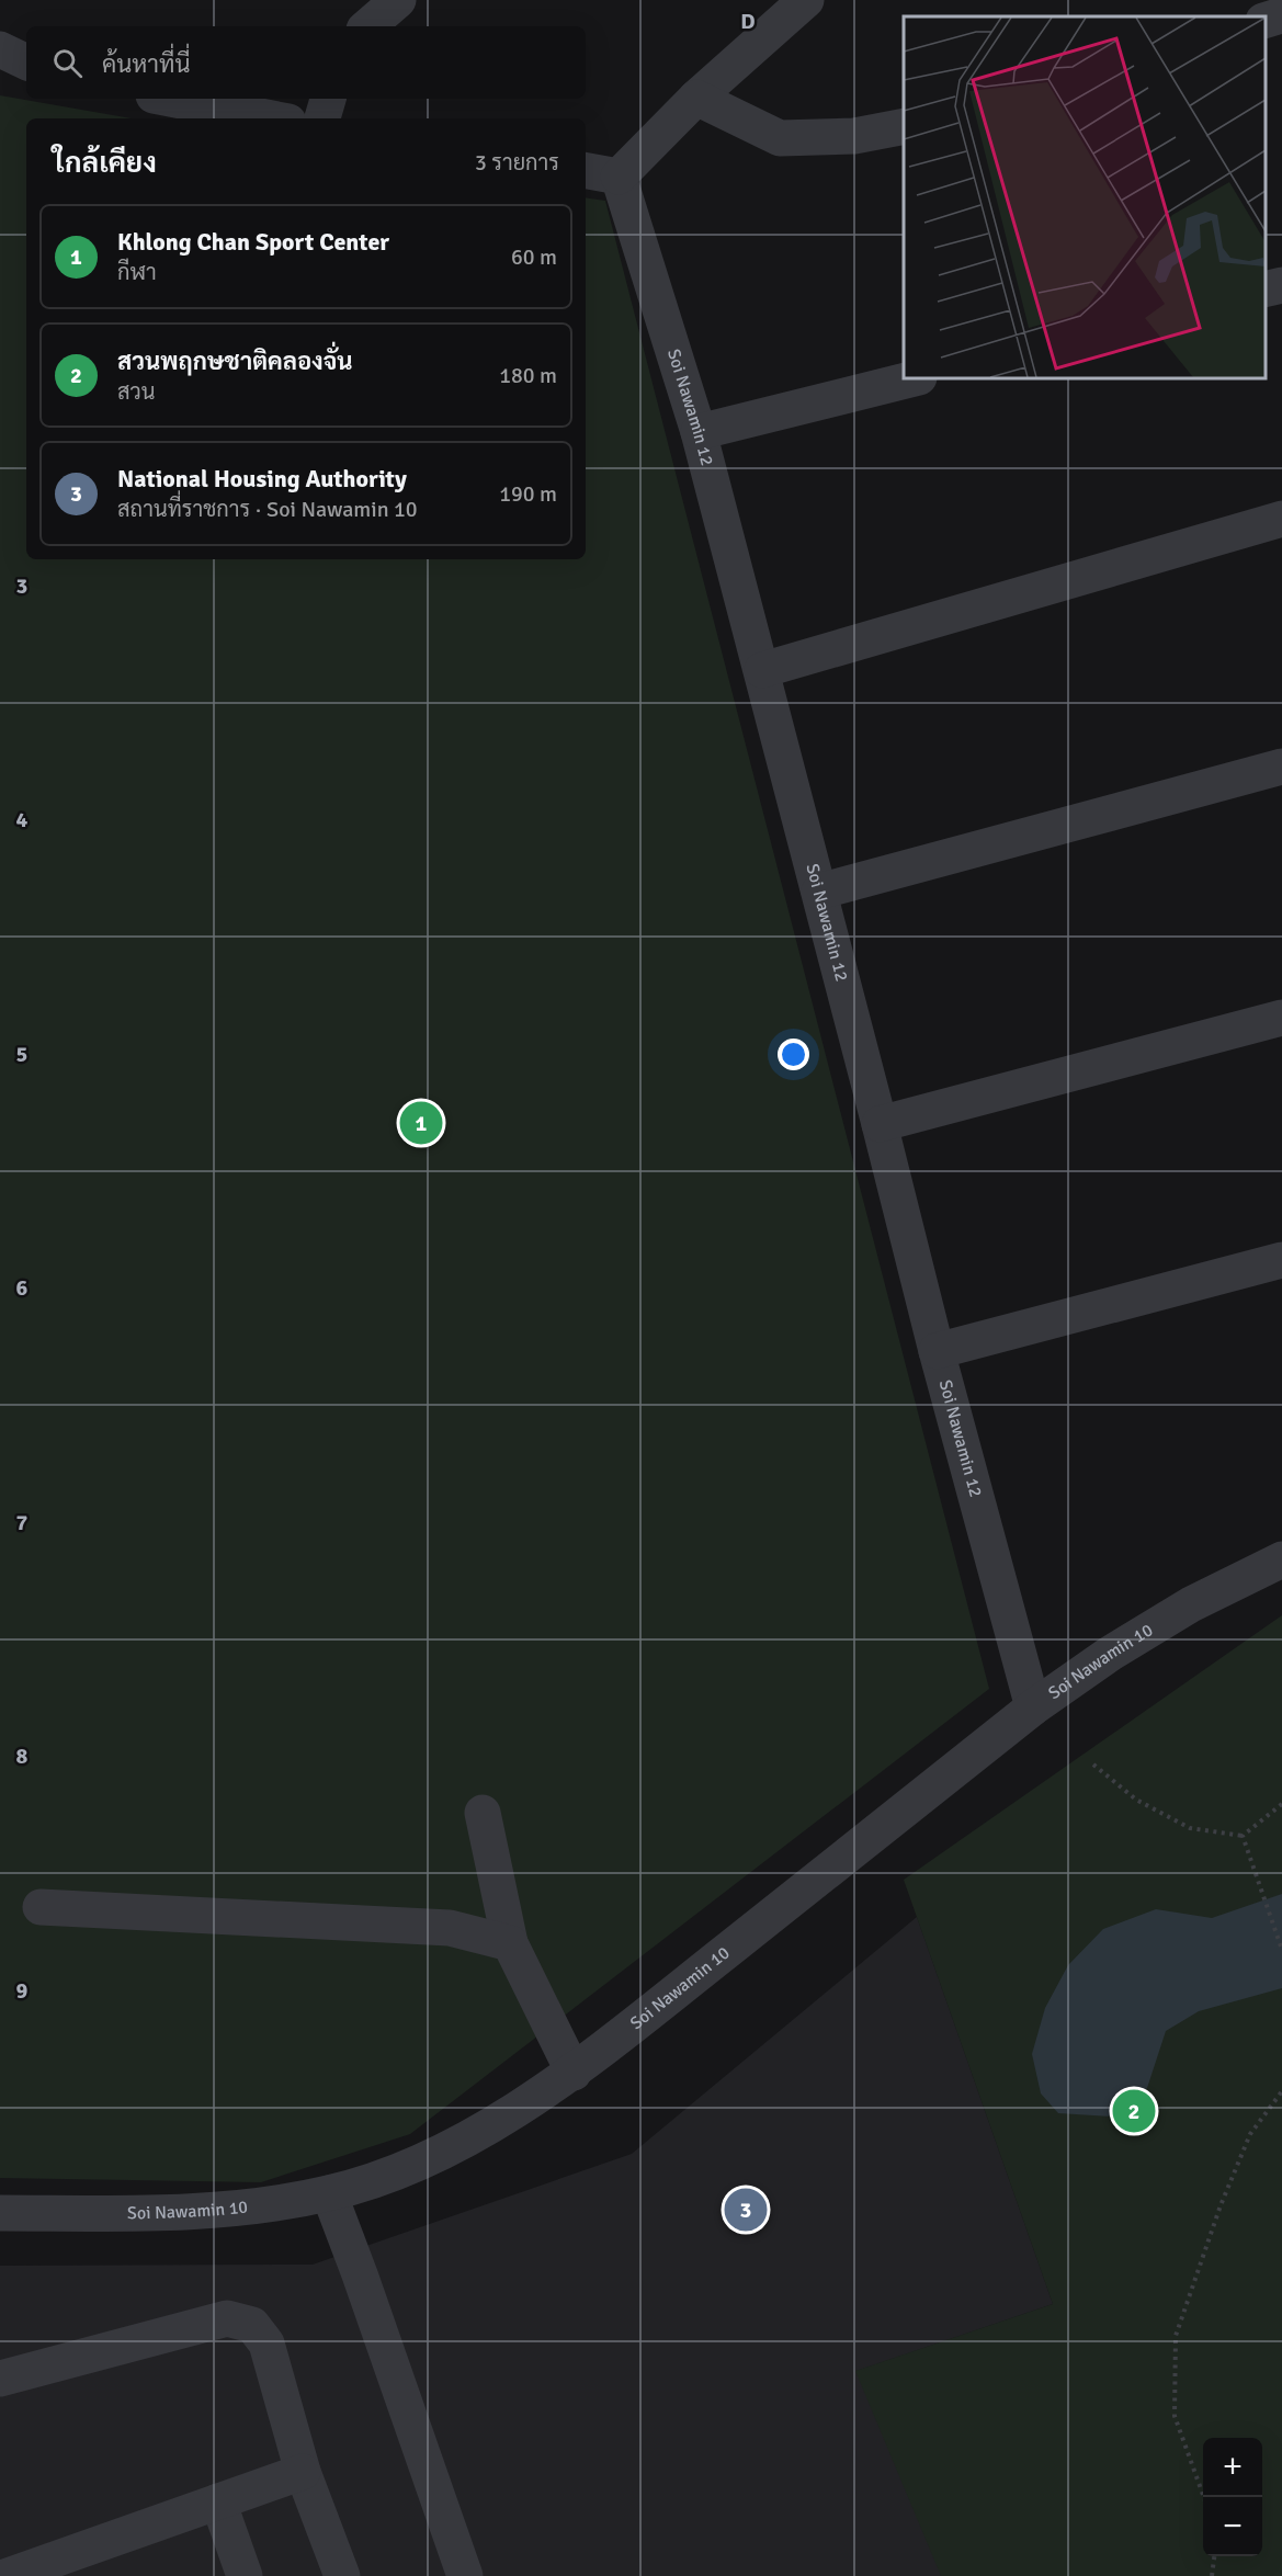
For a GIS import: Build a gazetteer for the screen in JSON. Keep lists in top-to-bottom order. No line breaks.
{"streets":{"street":["Soi Nawamin 12","Soi Nawamin 10"]},"crossings":[["Soi Nawamin 12","Soi Nawamin 10"]],"page":{"search":"ค้นหาที่นี่","heading":["ใกล้เคียง","3 รายการ"],"list":[{"mark":"1","name":"Khlong Chan Sport Center","note":"กีฬา","value":"60 m"},{"mark":"2","name":"สวนพฤกษชาติคลองจั่น","note":"สวน","value":"180 m"},{"mark":"3","name":"National Housing Authority","note":"สถานที่ราชการ · Soi Nawamin 10","value":"190 m"}],"pins":["1","2","3"],"map_buttons":["+","−"]},"grid":{"columns":["D"],"rows":["3","4","5","6","7","8","9"]}}
